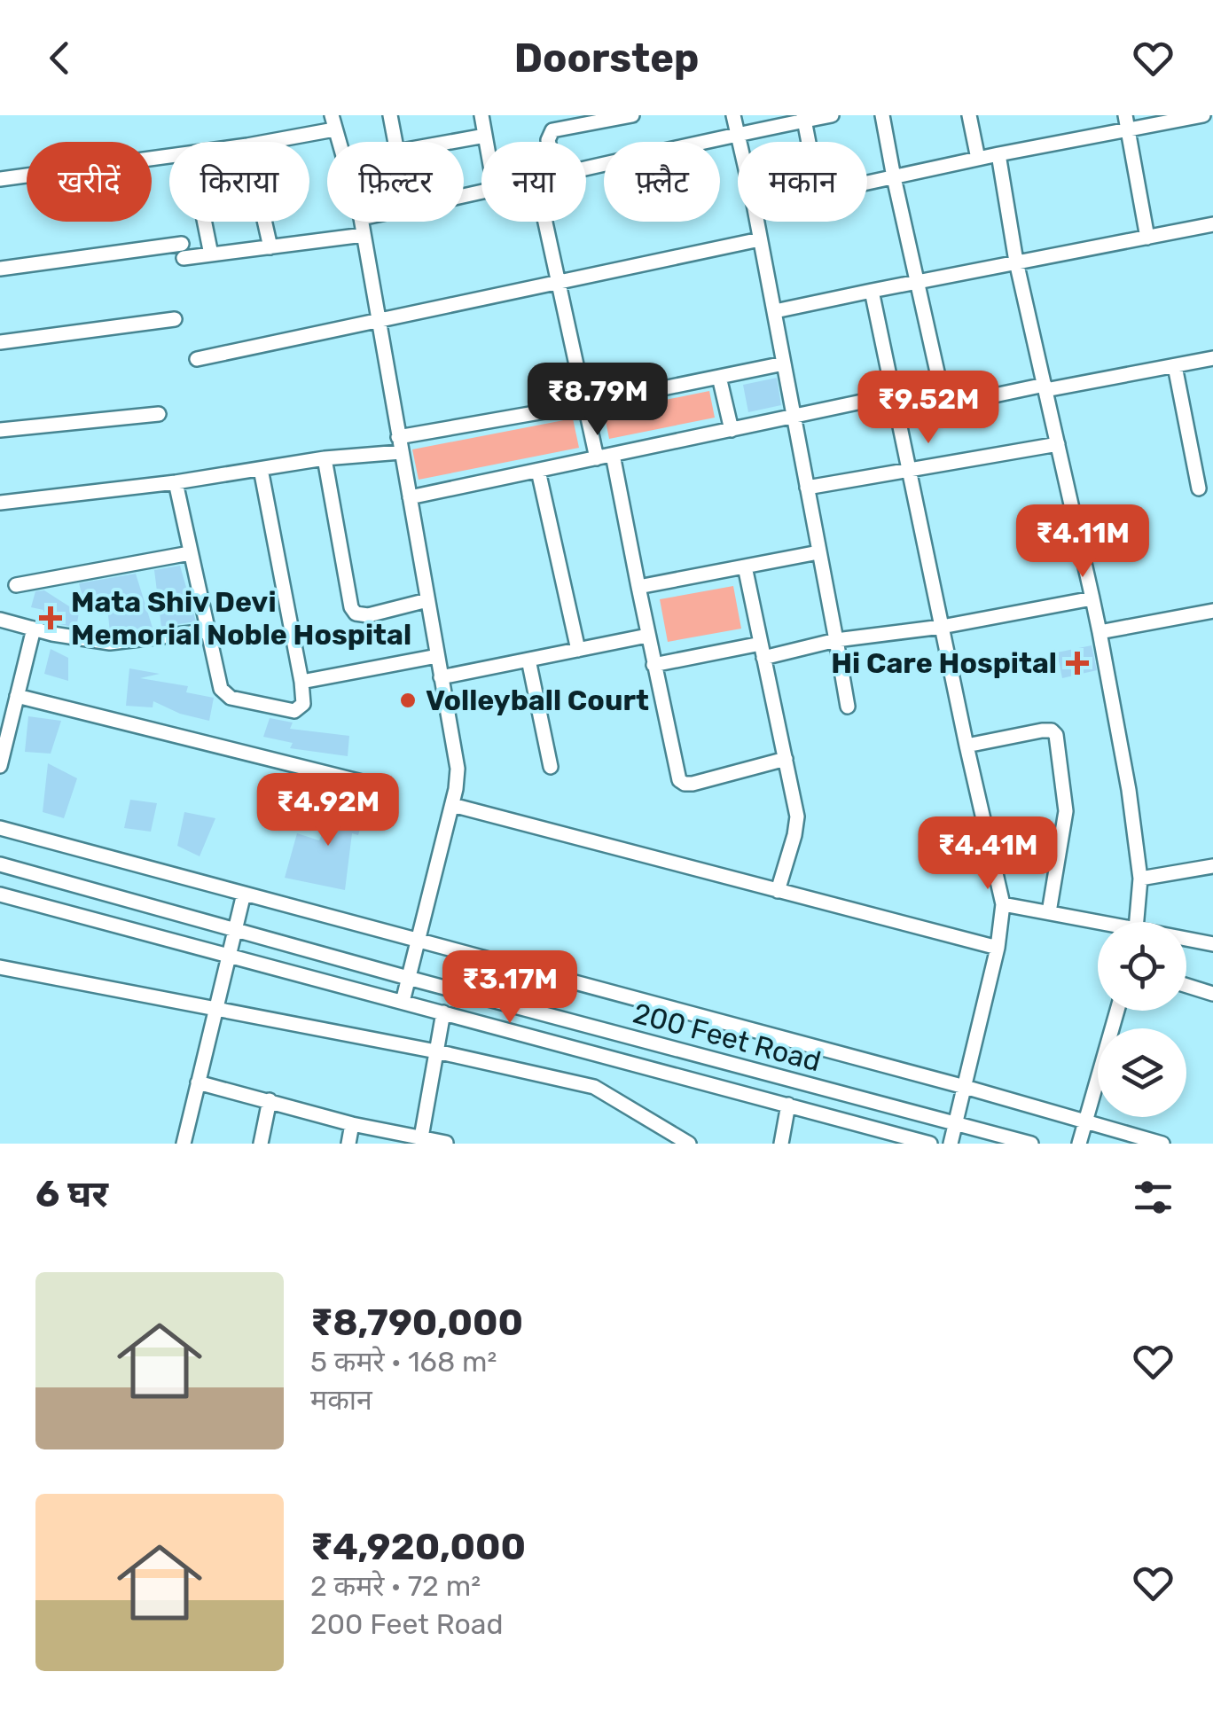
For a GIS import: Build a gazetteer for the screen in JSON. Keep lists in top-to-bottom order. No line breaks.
{"streets":{"street":["200 Feet Road"]},"places":{"health":["Mata Shiv Devi Memorial Noble Hospital","Hi Care Hospital"],"other":["Volleyball Court"]},"page":{"header":"Doorstep","chip":["खरीदें","किराया","फ़िल्टर","नया","फ़्लैट","मकान"],"price":["₹8.79M","₹9.52M","₹4.11M","₹4.92M","₹4.41M","₹3.17M"],"heading":"6 घर","list":[{"name":"₹8,790,000","note":"5 कमरे · 168 m² · मकान"},{"name":"₹4,920,000","note":"2 कमरे · 72 m² · 200 Feet Road"}]}}
